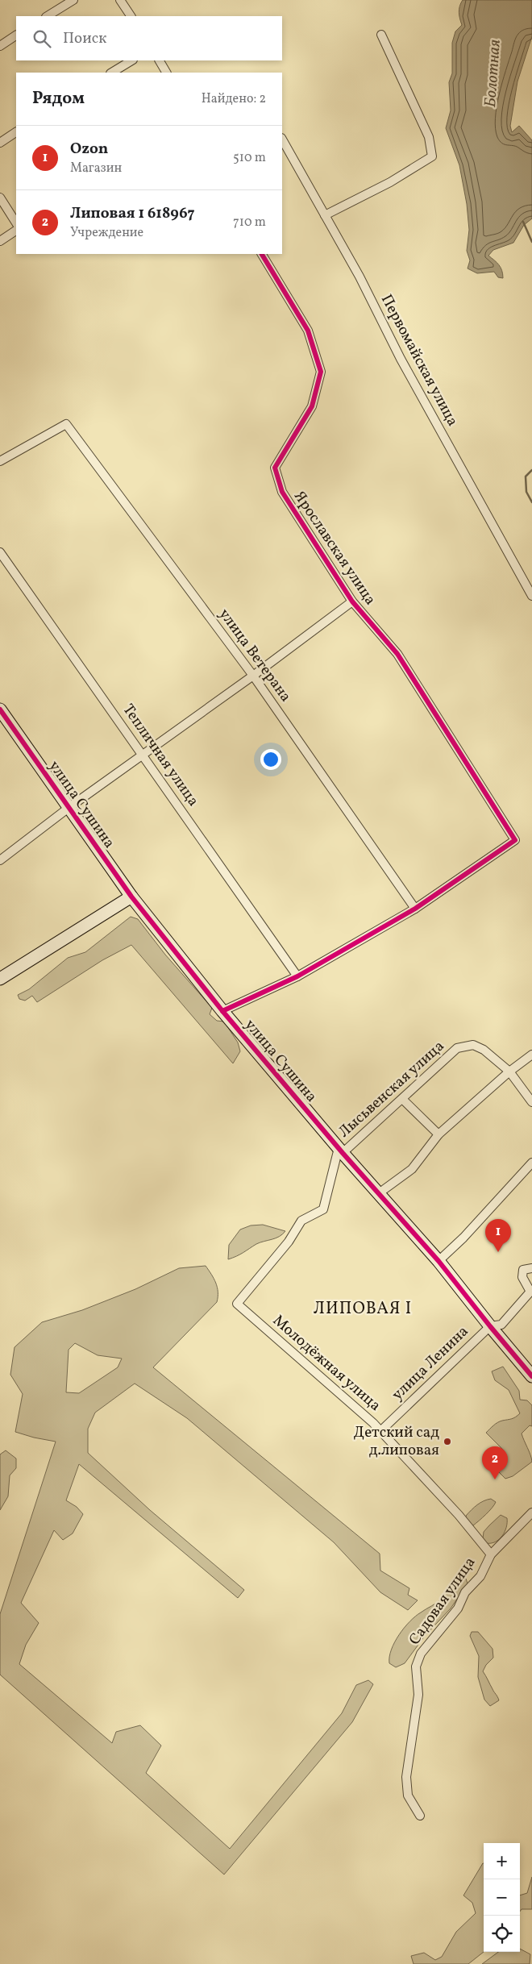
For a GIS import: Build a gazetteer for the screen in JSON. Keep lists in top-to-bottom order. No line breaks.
{"streets":{"street":["Первомайская улица","Ярославская улица","улица Ветерана","Тепличная улица","улица Сушина","Лысьвенская улица","Молодёжная улица","улица Ленина","Садовая улица"]},"crossings":[["Ярославская улица","улица Ветерана"],["улица Сушина","Лысьвенская улица"],["улица Сушина","Молодёжная улица"],["улица Сушина","улица Ленина"],["Лысьвенская улица","Молодёжная улица"],["Молодёжная улица","улица Ленина"],["Молодёжная улица","Садовая улица"]],"districts":["ЛИПОВАЯ I"],"water":["Болотная"],"places":["Детский сад д.липовая"],"page":{"search":"Поиск","heading":["Рядом","Найдено: 2"],"list":[{"mark":"1","name":"Ozon","note":"Магазин","value":"510 m"},{"mark":"2","name":"Липовая 1 618967","note":"Учреждение","value":"710 m"}],"pins":["1","2"],"map_buttons":["+","−"]}}
